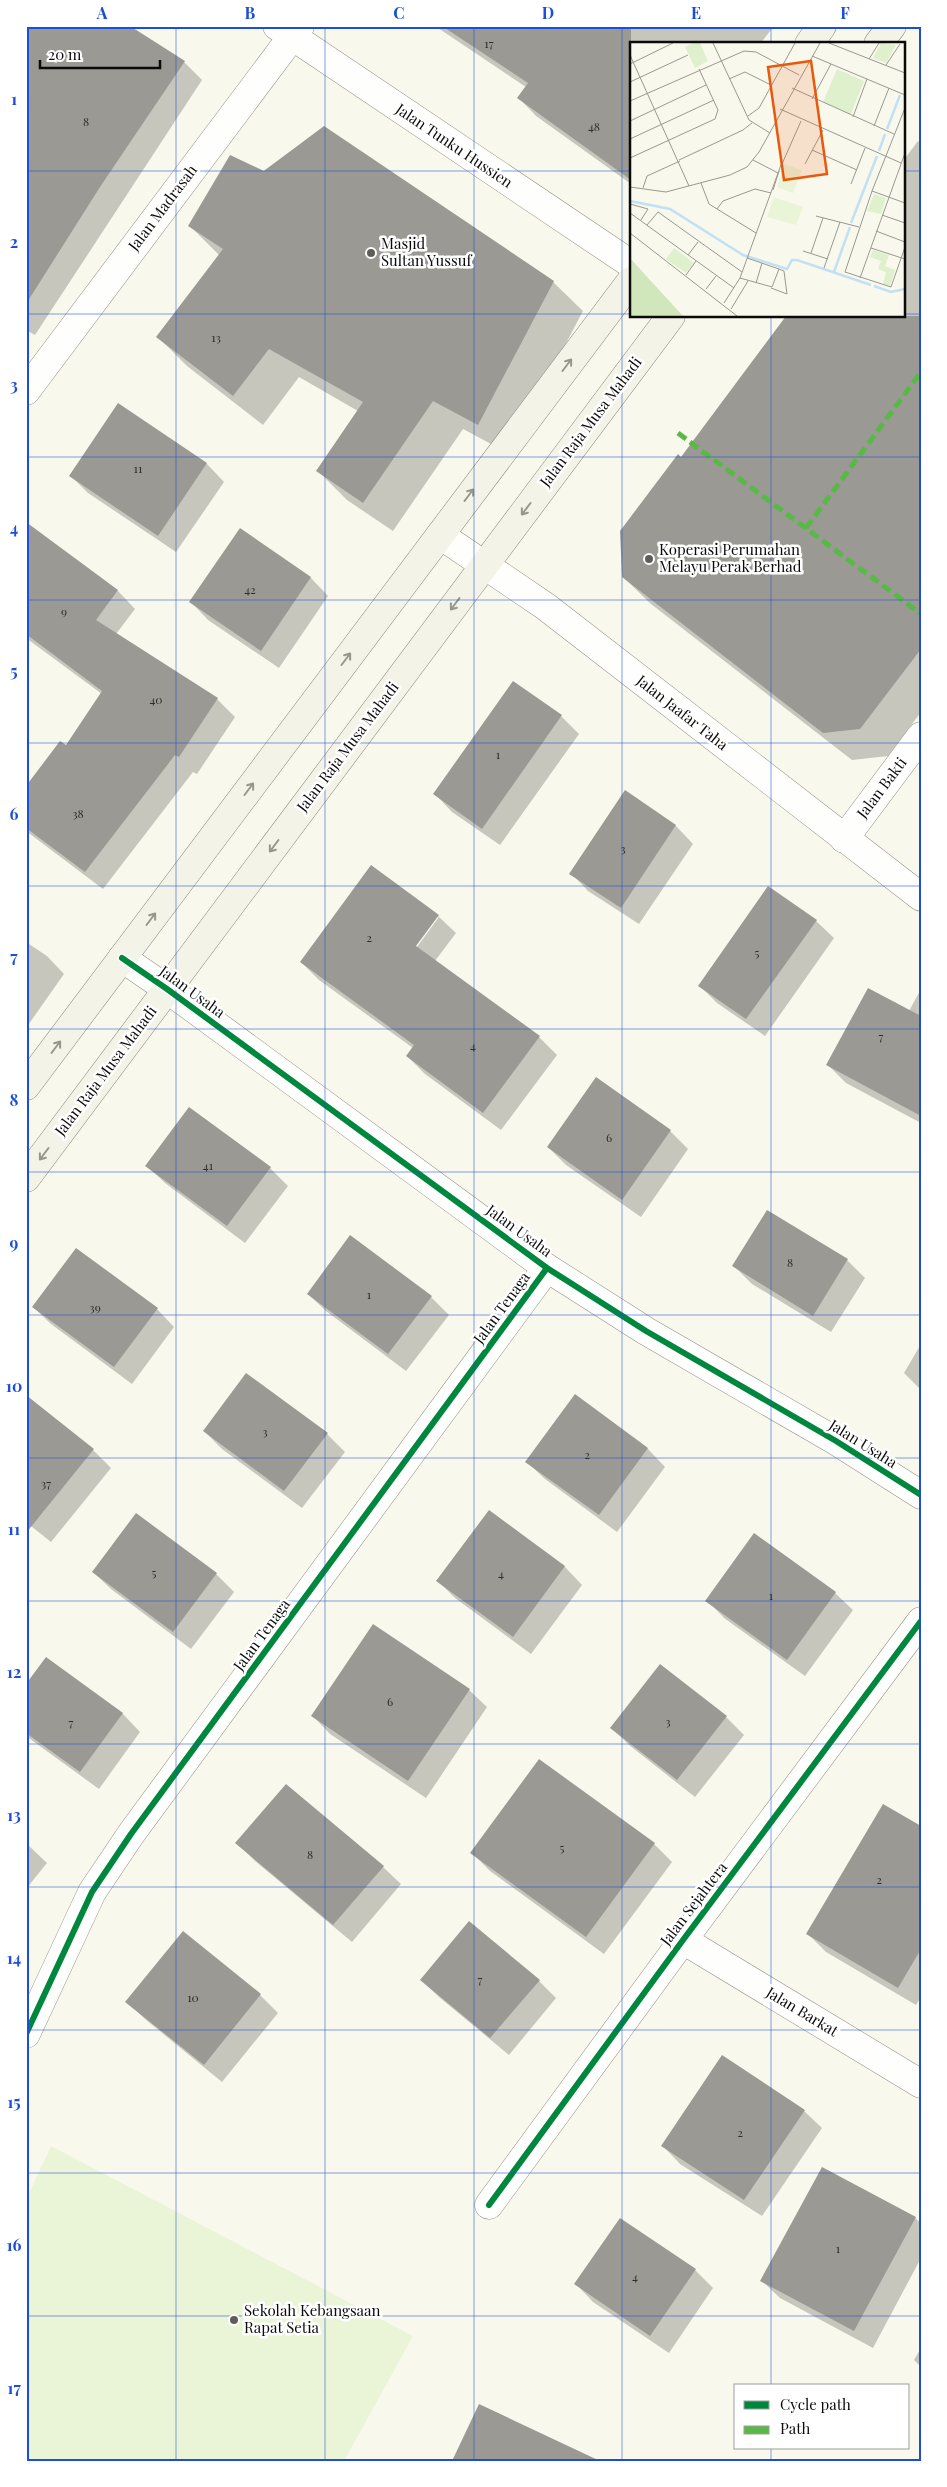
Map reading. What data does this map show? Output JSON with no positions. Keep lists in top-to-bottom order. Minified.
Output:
{"streets":{"main road":["Jalan Raja Musa Mahadi"],"street":["Jalan Tunku Hussien","Jalan Madrasah","Jalan Jaafar Taha","Jalan Bakti","Jalan Usaha","Jalan Tenaga","Jalan Sejahtera","Jalan Barkat"]},"crossings":[["Jalan Tunku Hussien","Jalan Madrasah"],["Jalan Raja Musa Mahadi","Jalan Jaafar Taha"],["Jalan Raja Musa Mahadi","Jalan Usaha"],["Jalan Jaafar Taha","Jalan Bakti"],["Jalan Usaha","Jalan Tenaga"],["Jalan Sejahtera","Jalan Barkat"]],"places":["Masjid Sultan Yussuf","Koperasi Perumahan Melayu Perak Berhad","Sekolah Kebangsaan Rapat Setia"],"house_numbers":["17","8","48","13","11","42","9","40","1","38","3","2","5","7","4","6","41","8","1","39","3","2","37","5","4","1","6","3","7","5","8","2","7","10","2","1","4"],"legend":["Cycle path","Path"],"scale_bar":"20 m","grid":{"columns":["A","B","C","D","E","F"],"rows":["1","2","3","4","5","6","7","8","9","10","11","12","13","14","15","16","17"]}}
